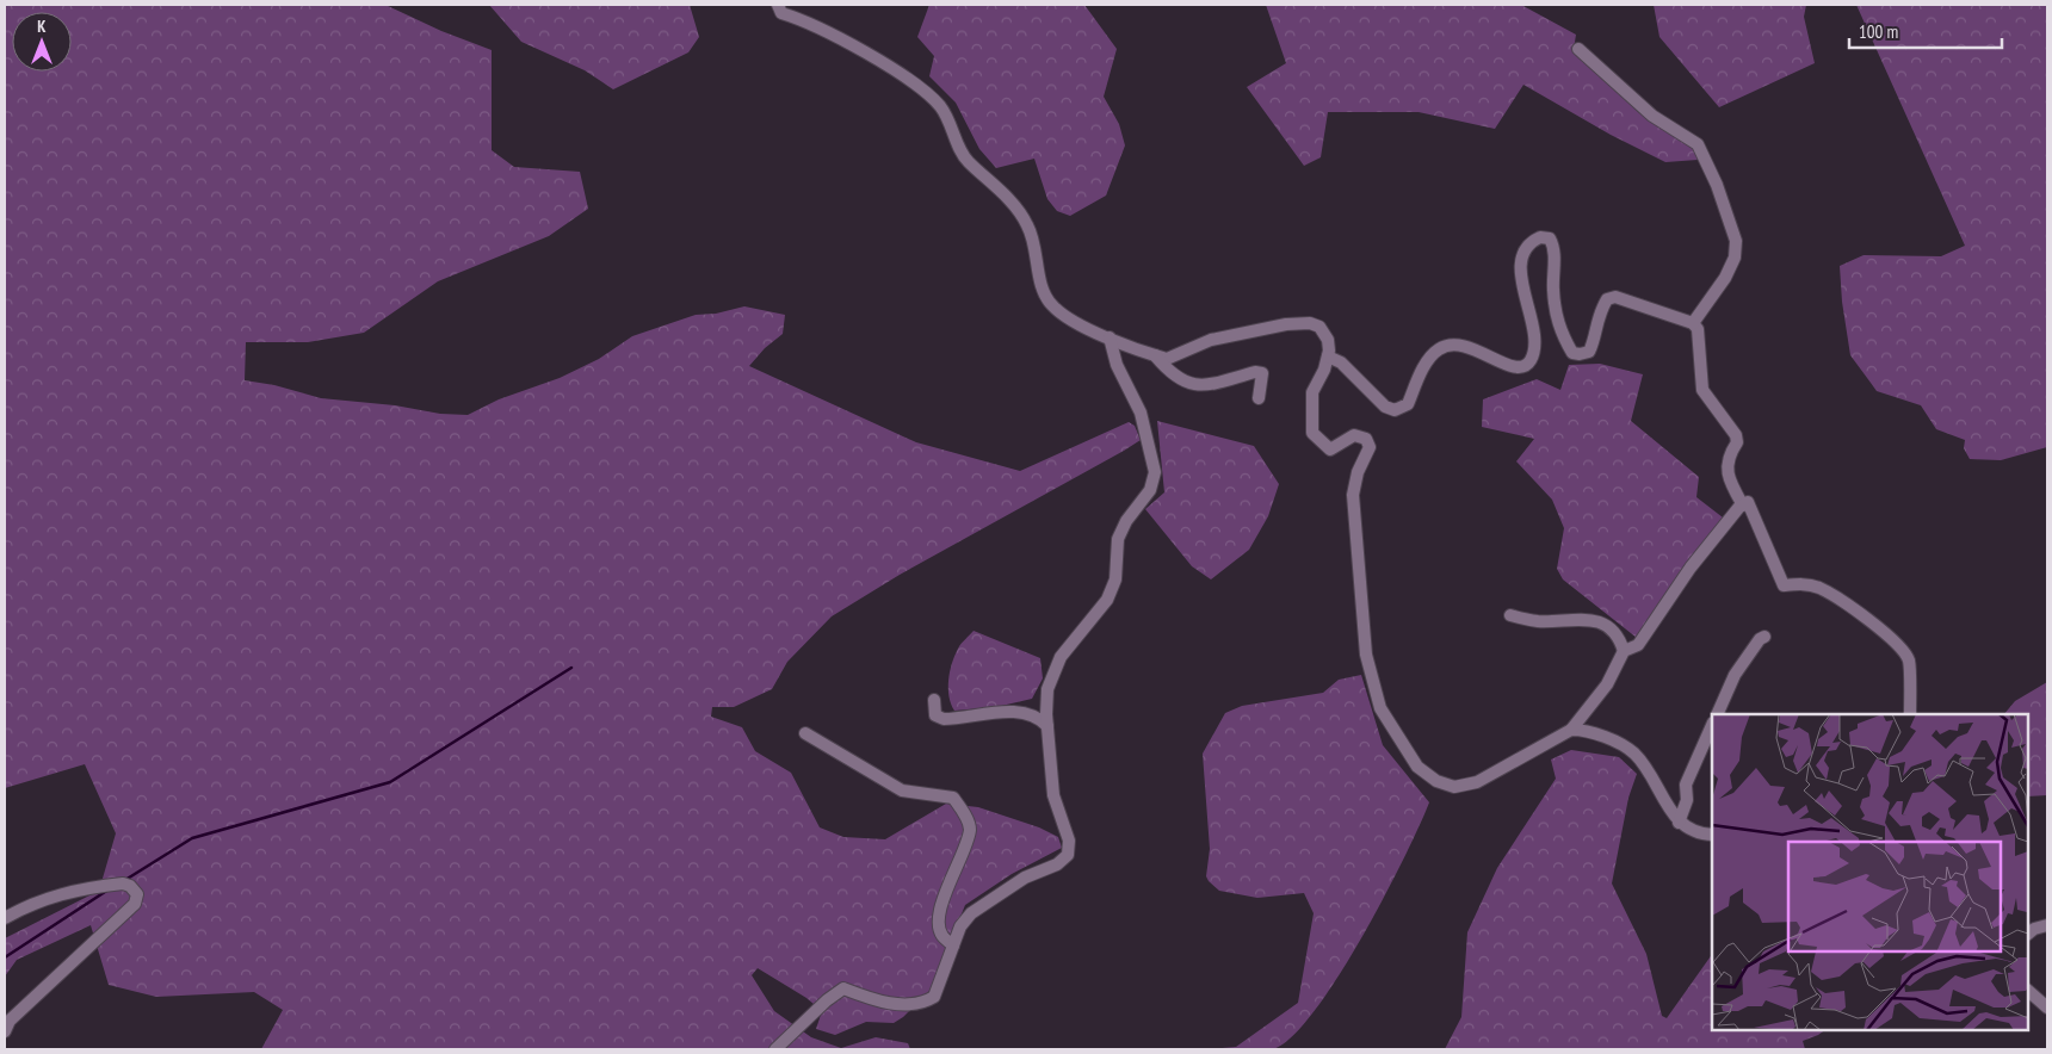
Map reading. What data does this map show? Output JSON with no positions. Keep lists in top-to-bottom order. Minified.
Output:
{"scale_bar":"100 m","north":"top"}
